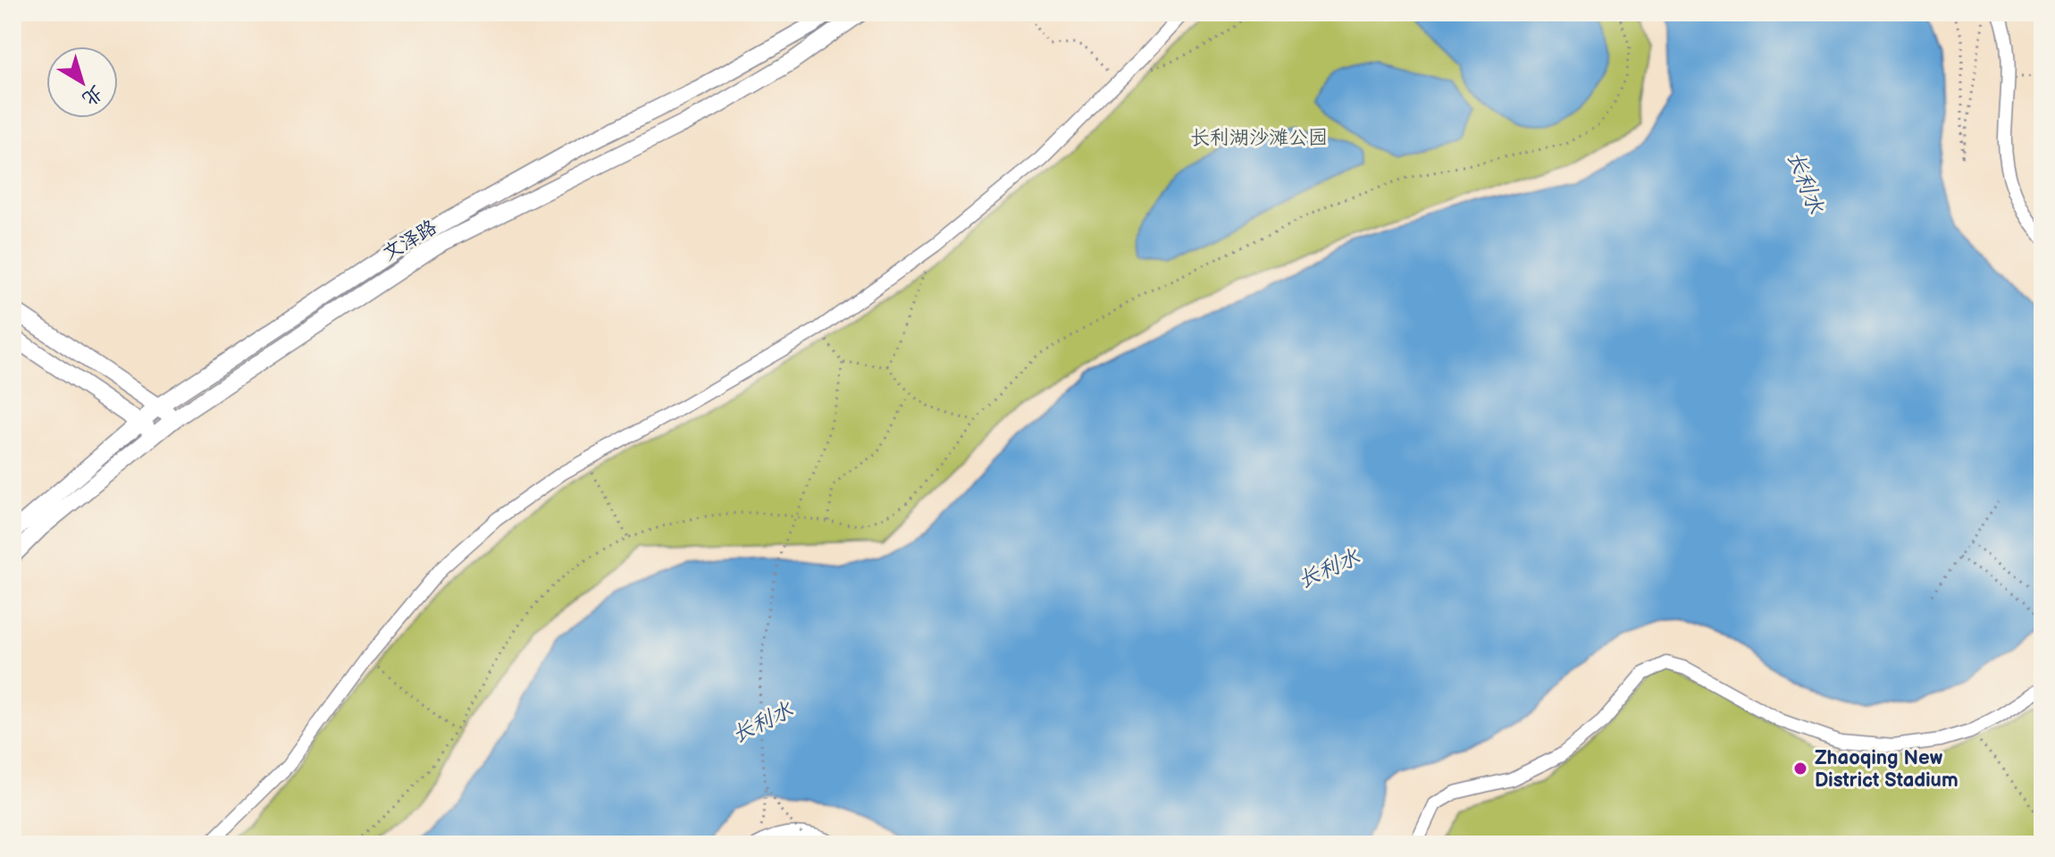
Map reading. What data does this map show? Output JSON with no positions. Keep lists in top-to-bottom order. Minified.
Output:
{"streets":{"street":["文泽路"]},"water":["长利水"],"parks":["长利湖沙滩公园"],"places":["Zhaoqing New District Stadium"],"north":"bottom right"}
